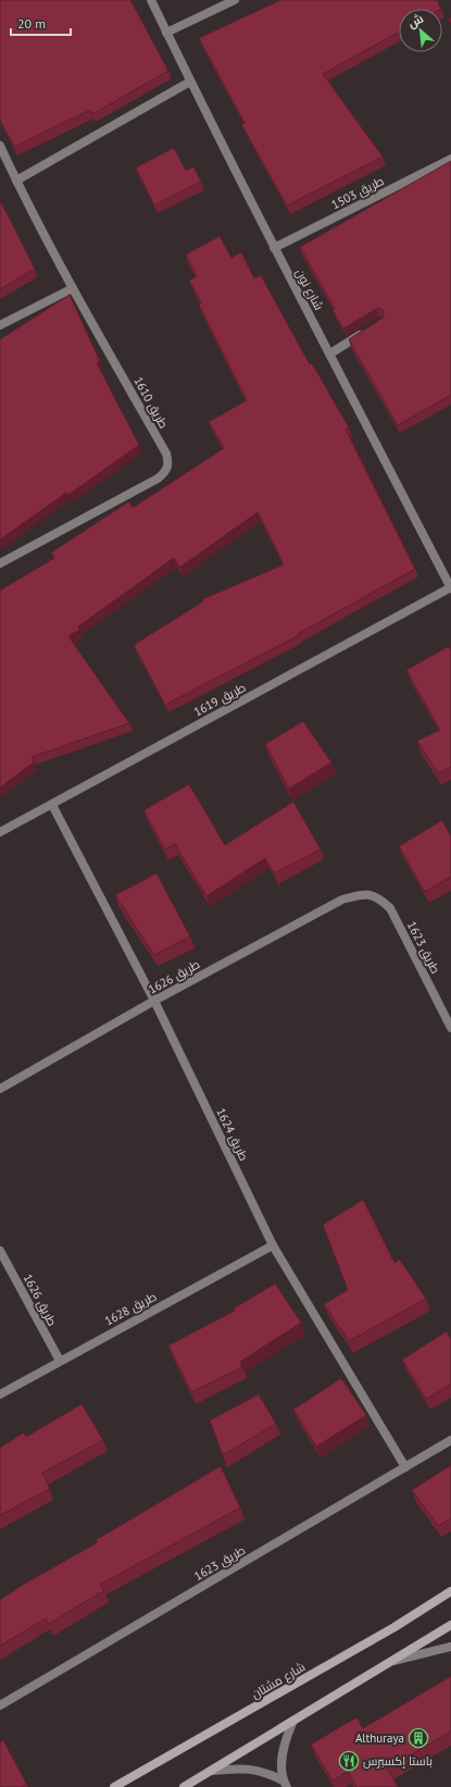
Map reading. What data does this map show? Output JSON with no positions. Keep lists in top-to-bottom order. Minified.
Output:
{"streets":{"street":["طريق 1503","شارع نون","طريق 1610","طريق 1619","طريق 1623","طريق 1626","طريق 1624","طريق 1628","شارع مشتان"]},"crossings":[["طريق 1503","شارع نون"],["شارع نون","طريق 1619"],["طريق 1619","طريق 1624"],["طريق 1623","طريق 1626"],["طريق 1623","طريق 1624"],["طريق 1626","طريق 1624"],["طريق 1626","طريق 1628"],["طريق 1624","طريق 1628"]],"places":{"building":["Althuraya"],"restaurant":["باستا إكسبرس"]},"scale_bar":"20 m","north":"top left"}
